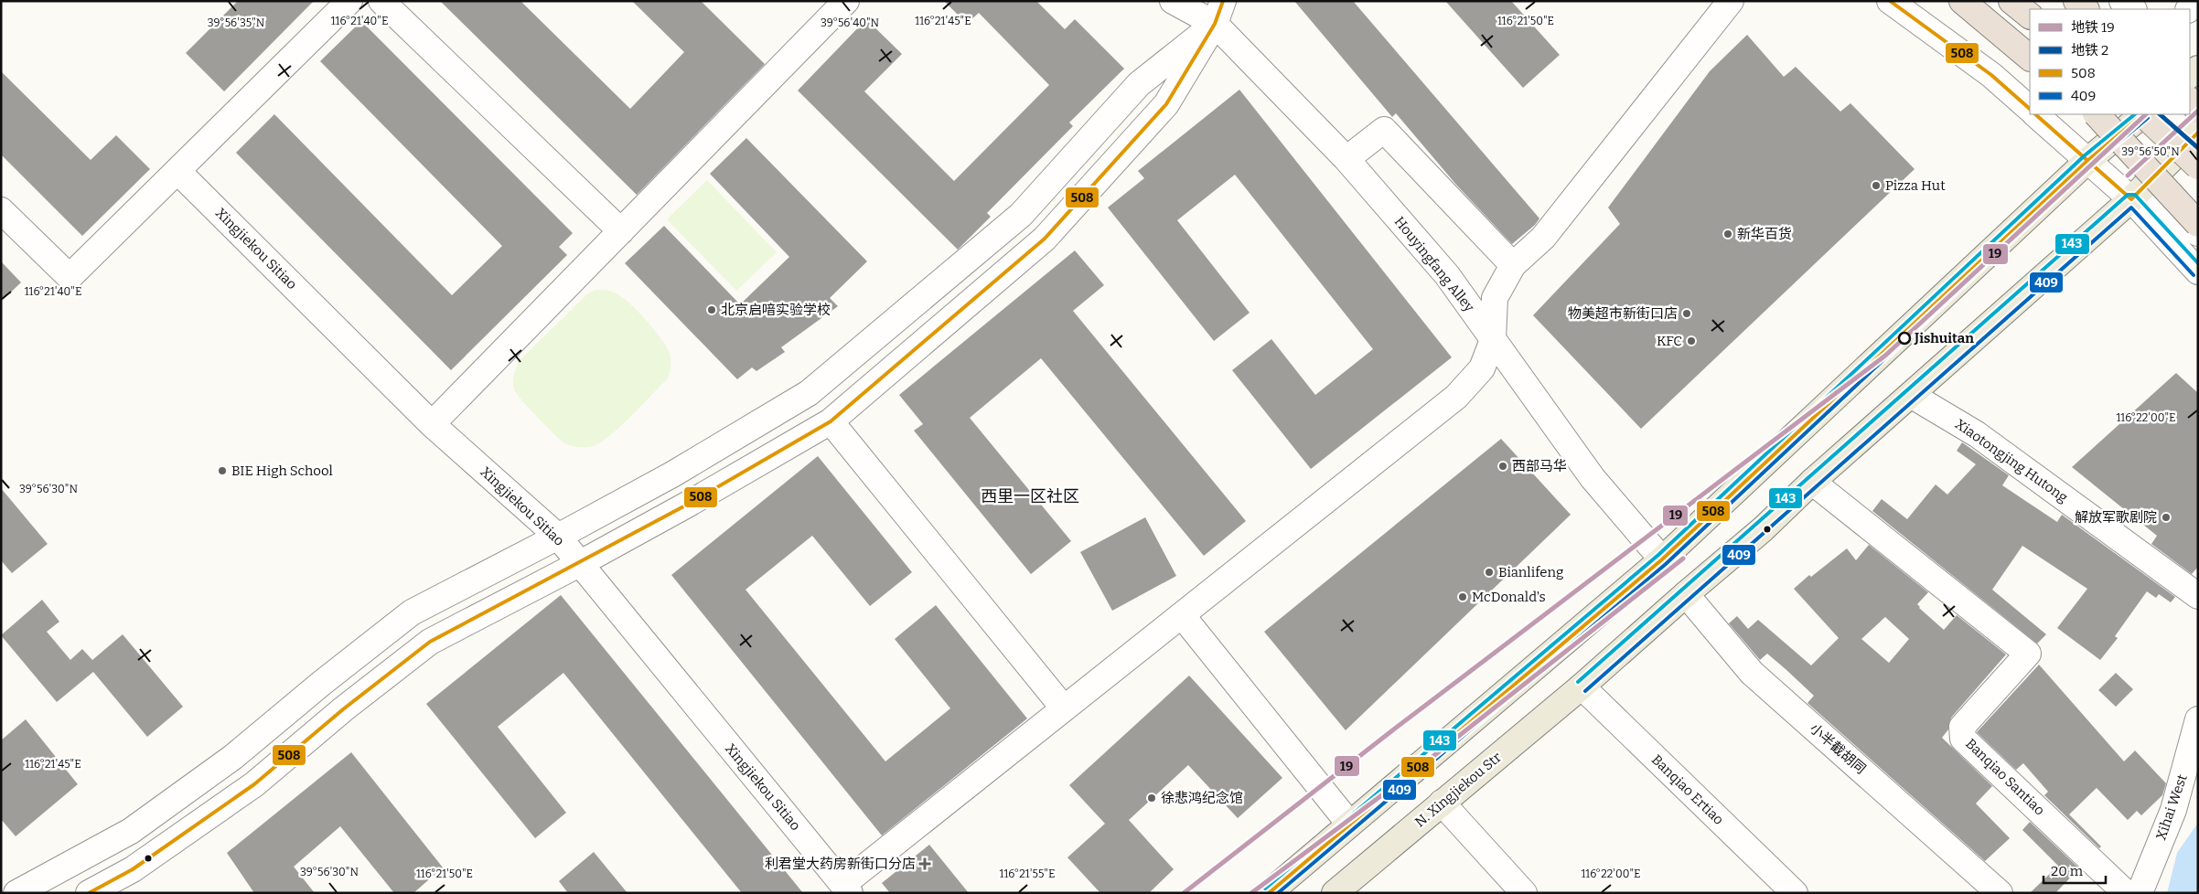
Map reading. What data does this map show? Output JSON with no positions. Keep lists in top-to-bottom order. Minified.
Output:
{"streets":{"main road":["N. Xingjiekou Str"],"street":["Xingjiekou Sitiao","Houyingfang Alley","Xiaotongjing Hutong","小半截胡同","Banqiao Santiao","Banqiao Ertiao","Xihai West"]},"crossings":[["Xiaotongjing Hutong","N. Xingjiekou Str"],["小半截胡同","N. Xingjiekou Str"],["Banqiao Santiao","N. Xingjiekou Str"],["N. Xingjiekou Str","Banqiao Ertiao"]],"districts":["西里一区社区"],"places":{"other":["Pizza Hut","新华百货","北京启喑实验学校","物美超市新街口店","Jishuitan","KFC","西部马华","BIE High School","解放军歌剧院","Bianlifeng","McDonald's","徐悲鸿纪念馆"],"health":["利君堂大药房新街口分店"]},"lines":["transit line 508","metro line 19","metro line 2","transit line 143","transit line 409"],"legend":["地铁 19","地铁 2","508","409"],"scale_bar":"20 m","coordinates":["116°21'40\"E","116°21'45\"E","116°21'50\"E","39°56'35\"N","39°56'40\"N","39°56'50\"N","116°22'00\"E","39°56'30\"N","116°21'55\"E"]}
